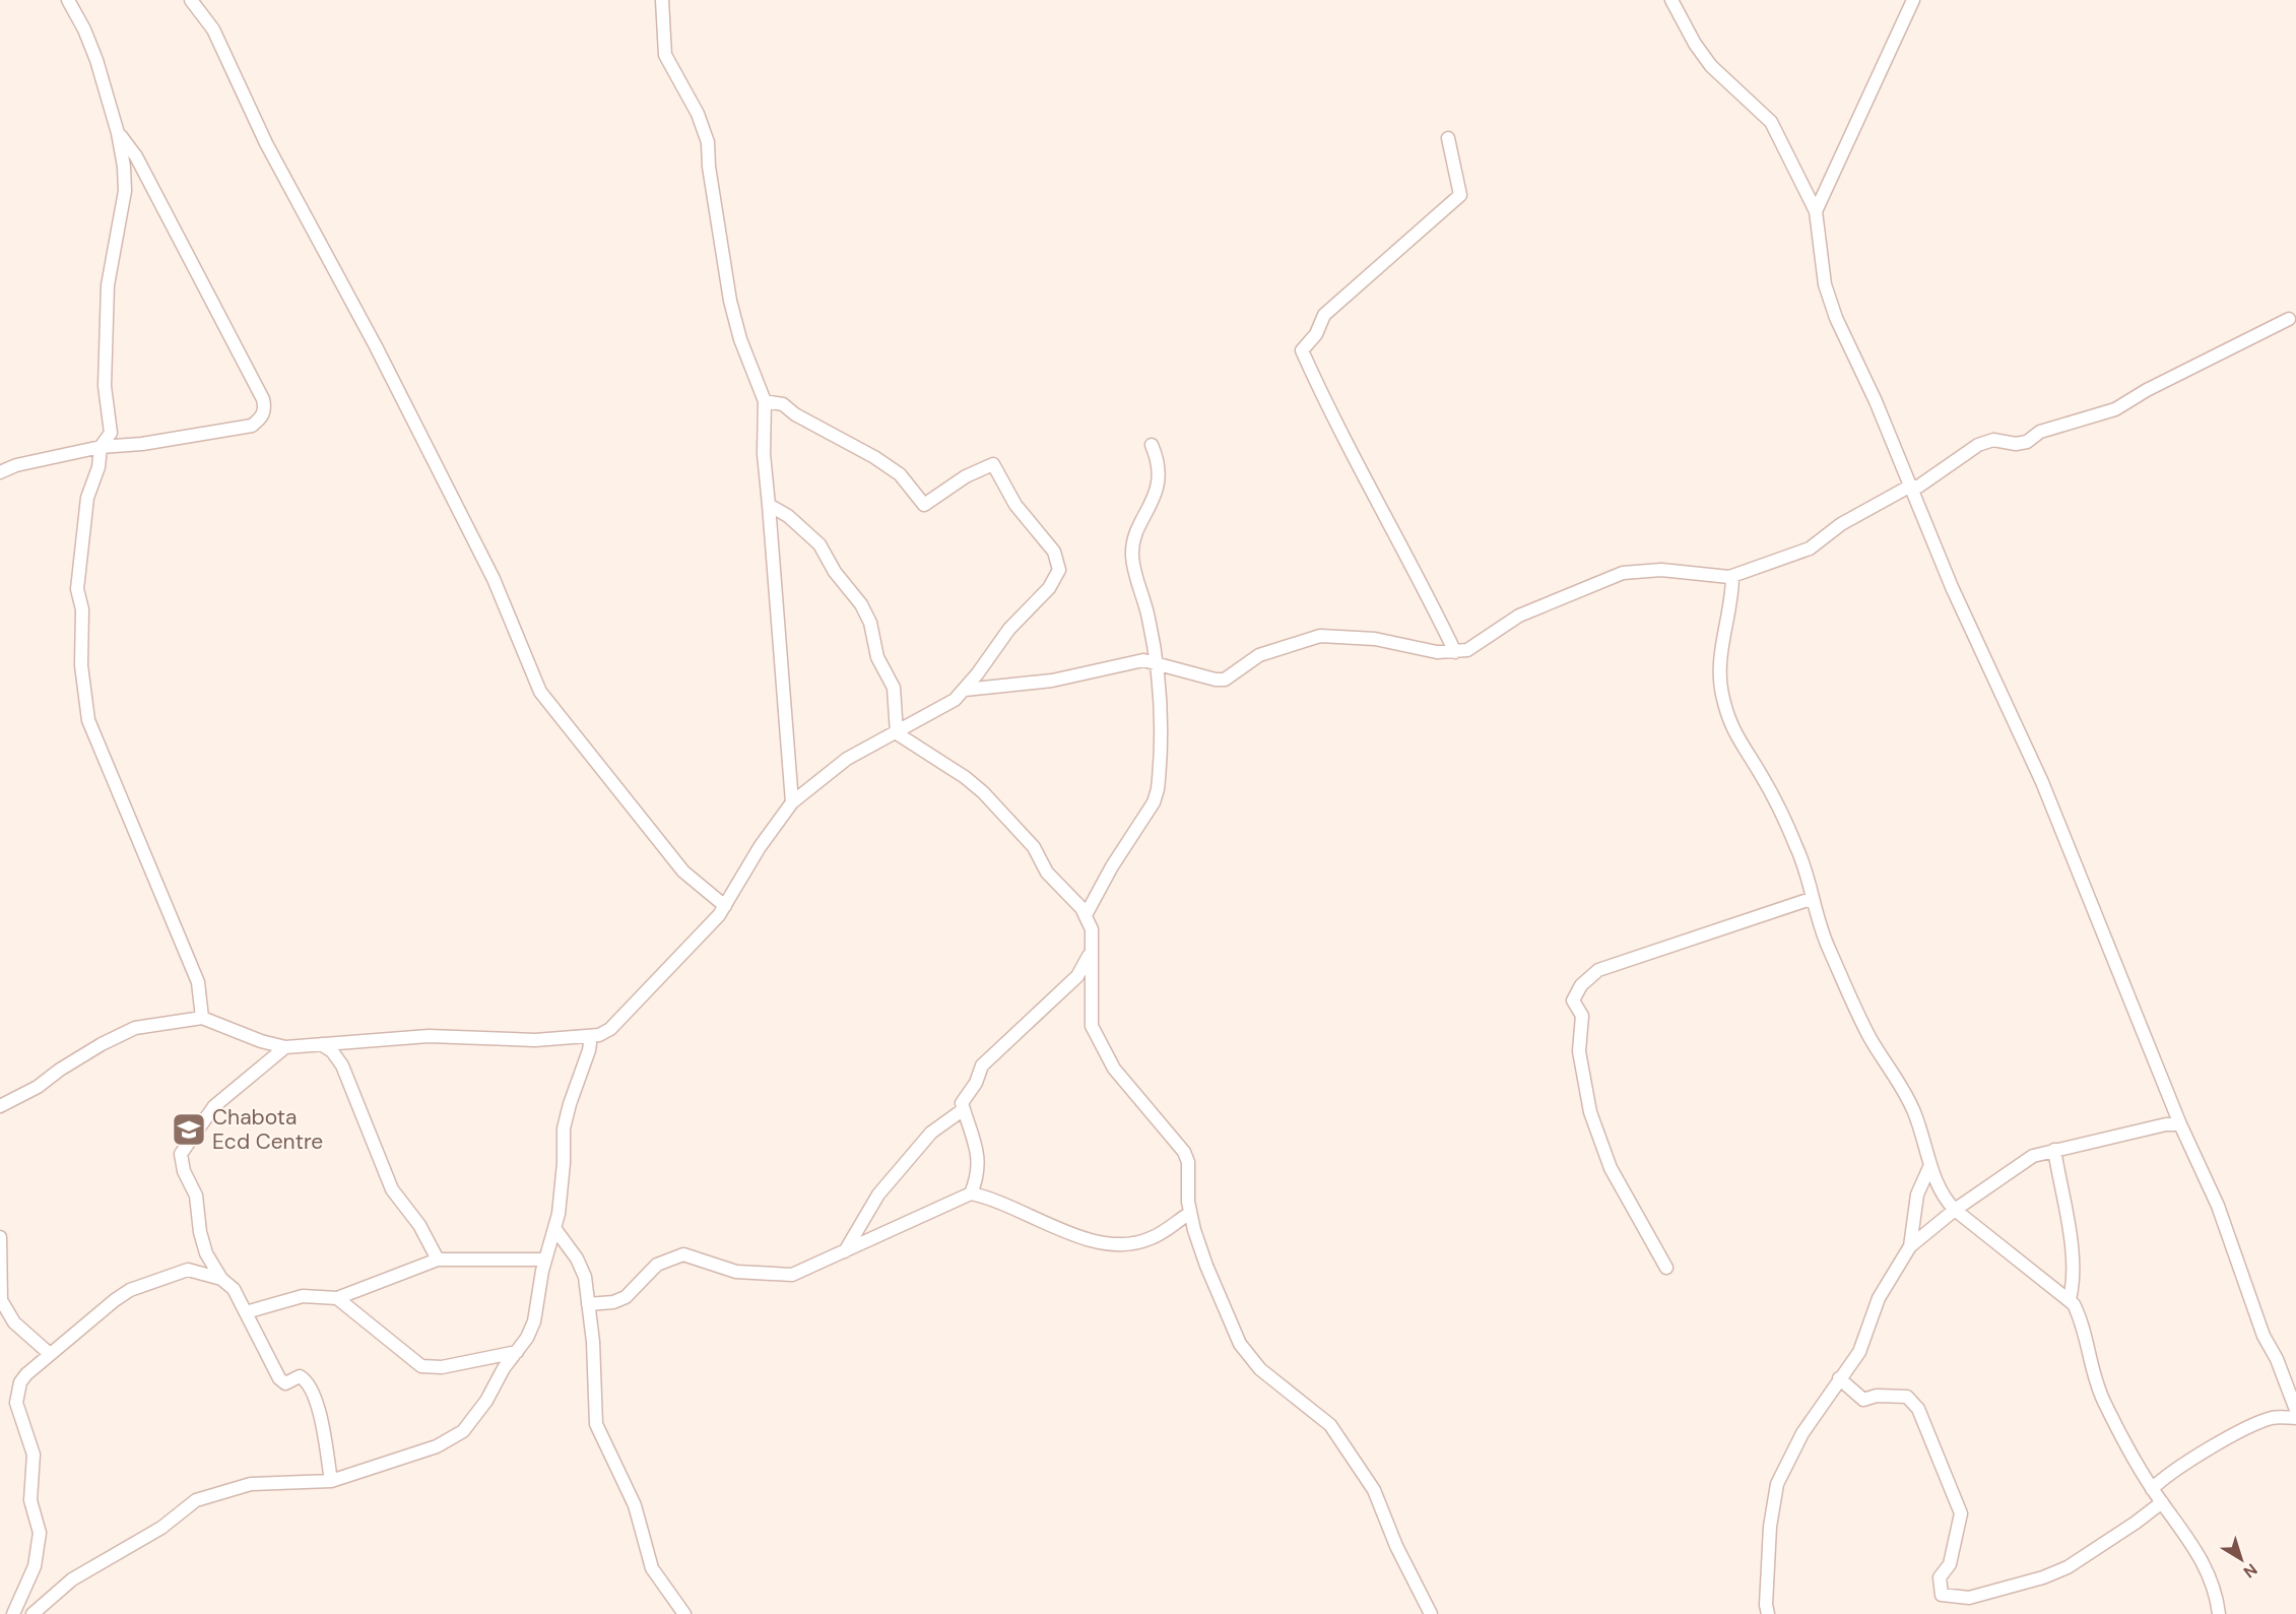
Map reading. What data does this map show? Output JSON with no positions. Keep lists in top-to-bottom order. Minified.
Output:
{"places":{"school or university":["Chabota Ecd Centre"]},"north":"bottom right"}
